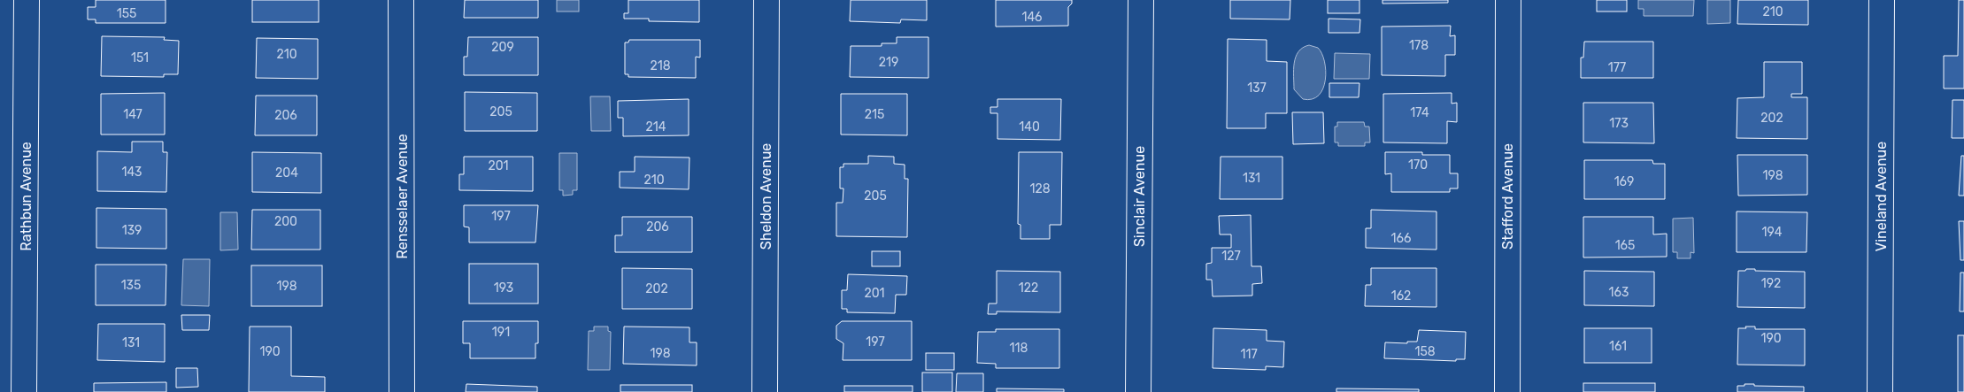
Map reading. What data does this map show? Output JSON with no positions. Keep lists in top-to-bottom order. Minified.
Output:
{"streets":{"street":["Rathbun Avenue","Rensselaer Avenue","Sheldon Avenue","Sinclair Avenue","Stafford Avenue","Vineland Avenue"]},"house_numbers":["210","155","146","178","209","210","151","219","218","177","137","205","174","147","215","206","202","173","214","140","170","201","143","204","198","131","210","169","128","205","197","200","206","139","194","166","165","127","192","135","198","193","122","202","163","201","162","191","190","197","131","161","118","190","158","198","117"]}
